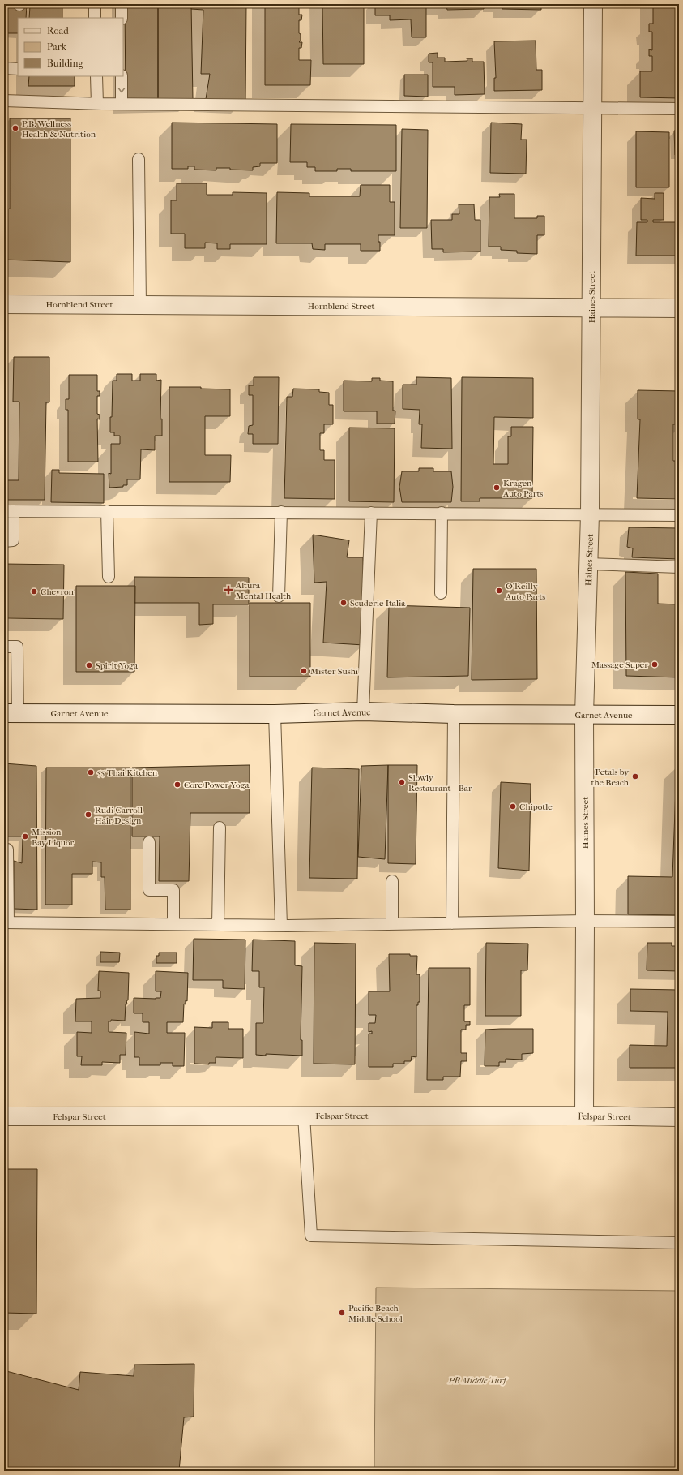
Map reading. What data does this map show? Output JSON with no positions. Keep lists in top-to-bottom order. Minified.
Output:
{"streets":{"street":["Haines Street","Hornblend Street","Garnet Avenue","Felspar Street"]},"crossings":[["Haines Street","Hornblend Street"],["Haines Street","Garnet Avenue"],["Haines Street","Felspar Street"]],"parks":["PB Middle Turf"],"places":{"other":["P.B. Wellness Health & Nutrition","Kragen Auto Parts","O'Reilly Auto Parts","Chevron","Scuderie Italia","Massage Super","Spirit Yoga","Mister Sushi","55 Thai Kitchen","Petals by the Beach","Slowly Restaurant + Bar","Core Power Yoga","Chipotle","Rudi Carroll Hair Design","Mission Bay Liquor","Pacific Beach Middle School"],"health":["Altura Mental Health"]},"legend":["Road","Park","Building"]}
